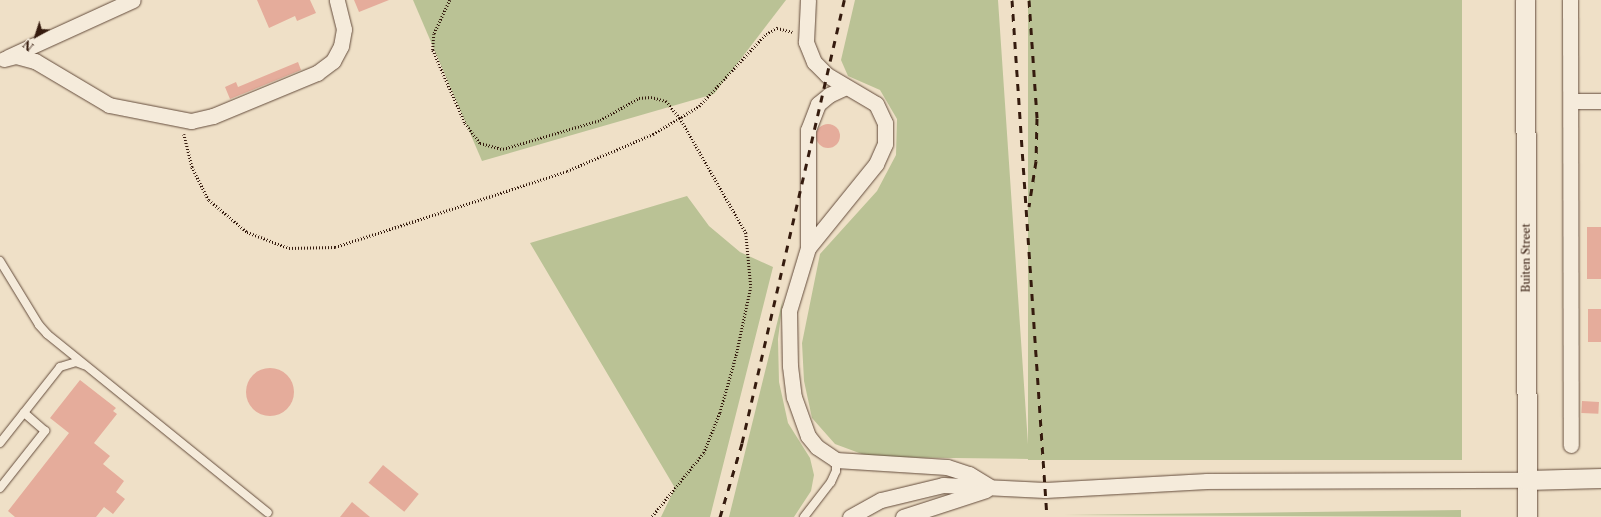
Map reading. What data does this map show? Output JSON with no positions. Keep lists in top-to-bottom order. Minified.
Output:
{"streets":{"street":["Buiten Street"]},"north":"bottom left"}
